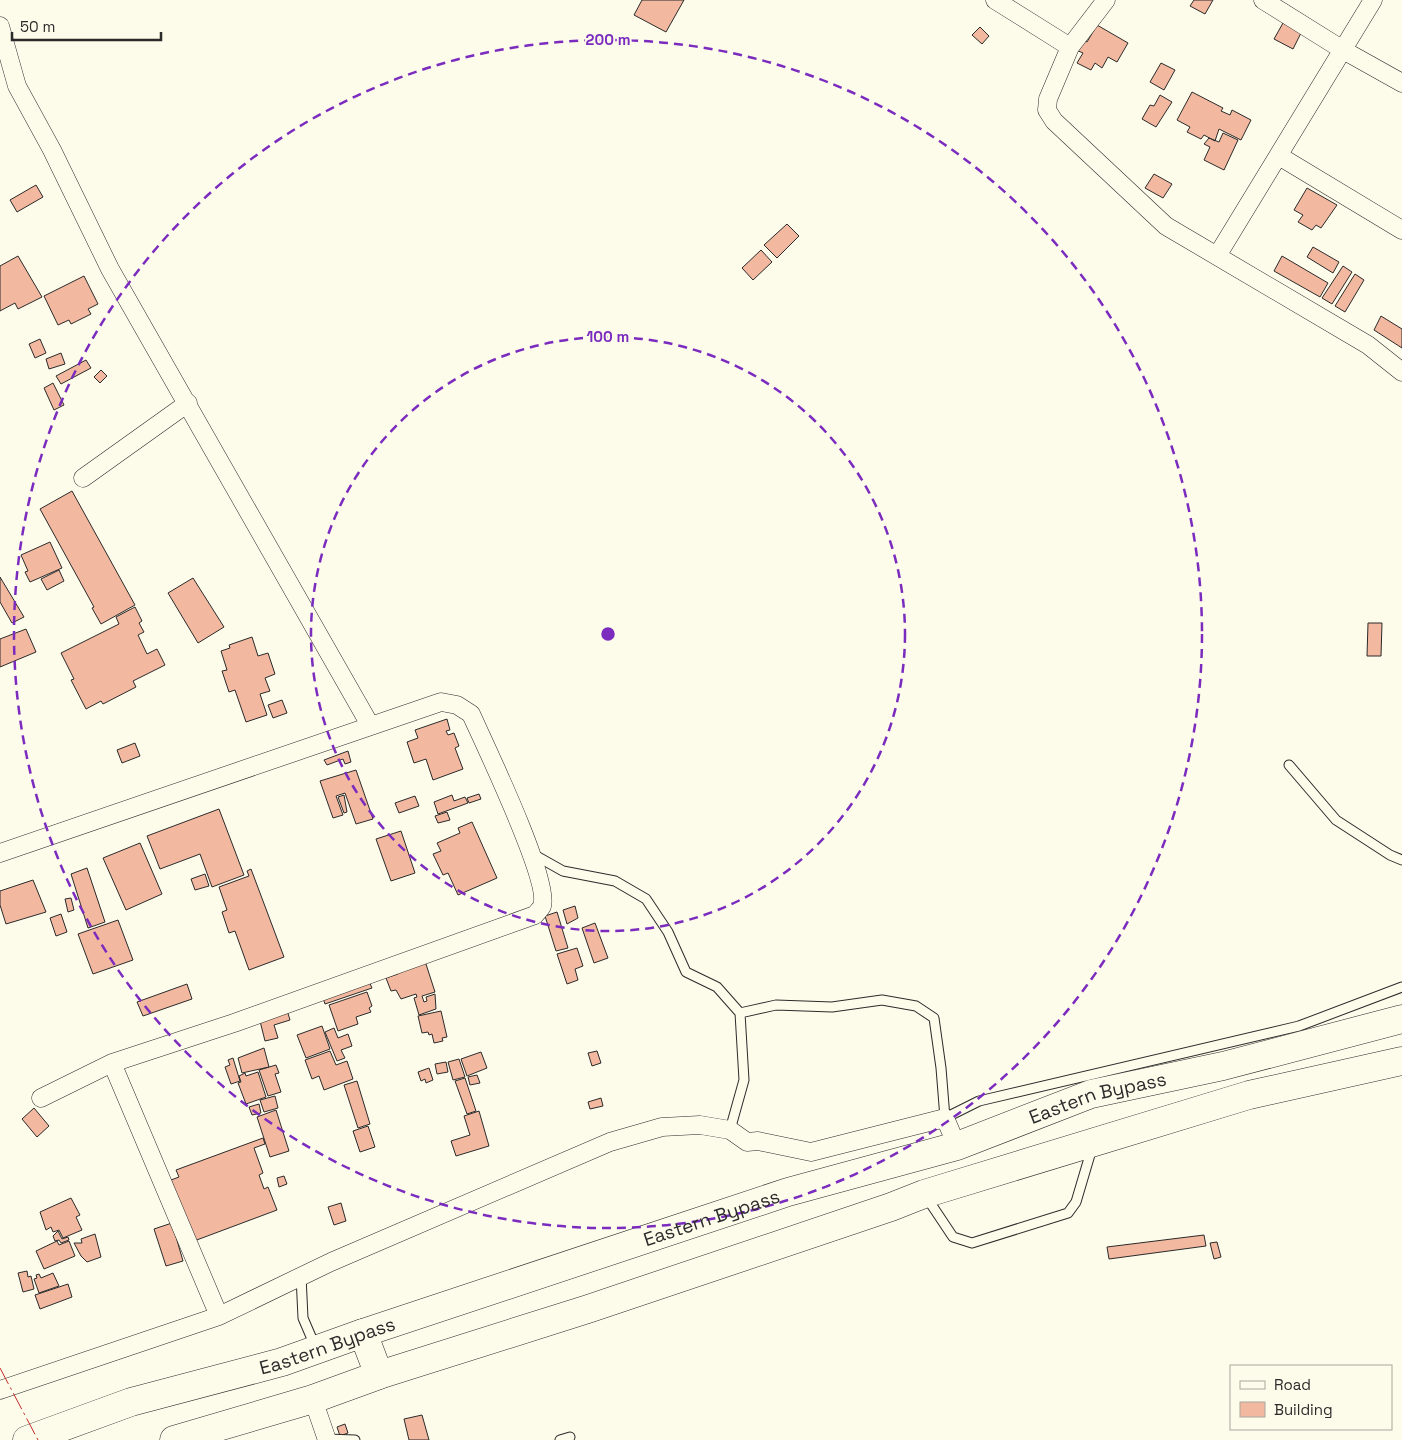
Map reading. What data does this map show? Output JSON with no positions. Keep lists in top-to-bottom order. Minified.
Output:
{"streets":{"main road":["Eastern Bypass"]},"legend":["Road","Building"],"scale_bar":"50 m","rings":["200 m","100 m"]}
